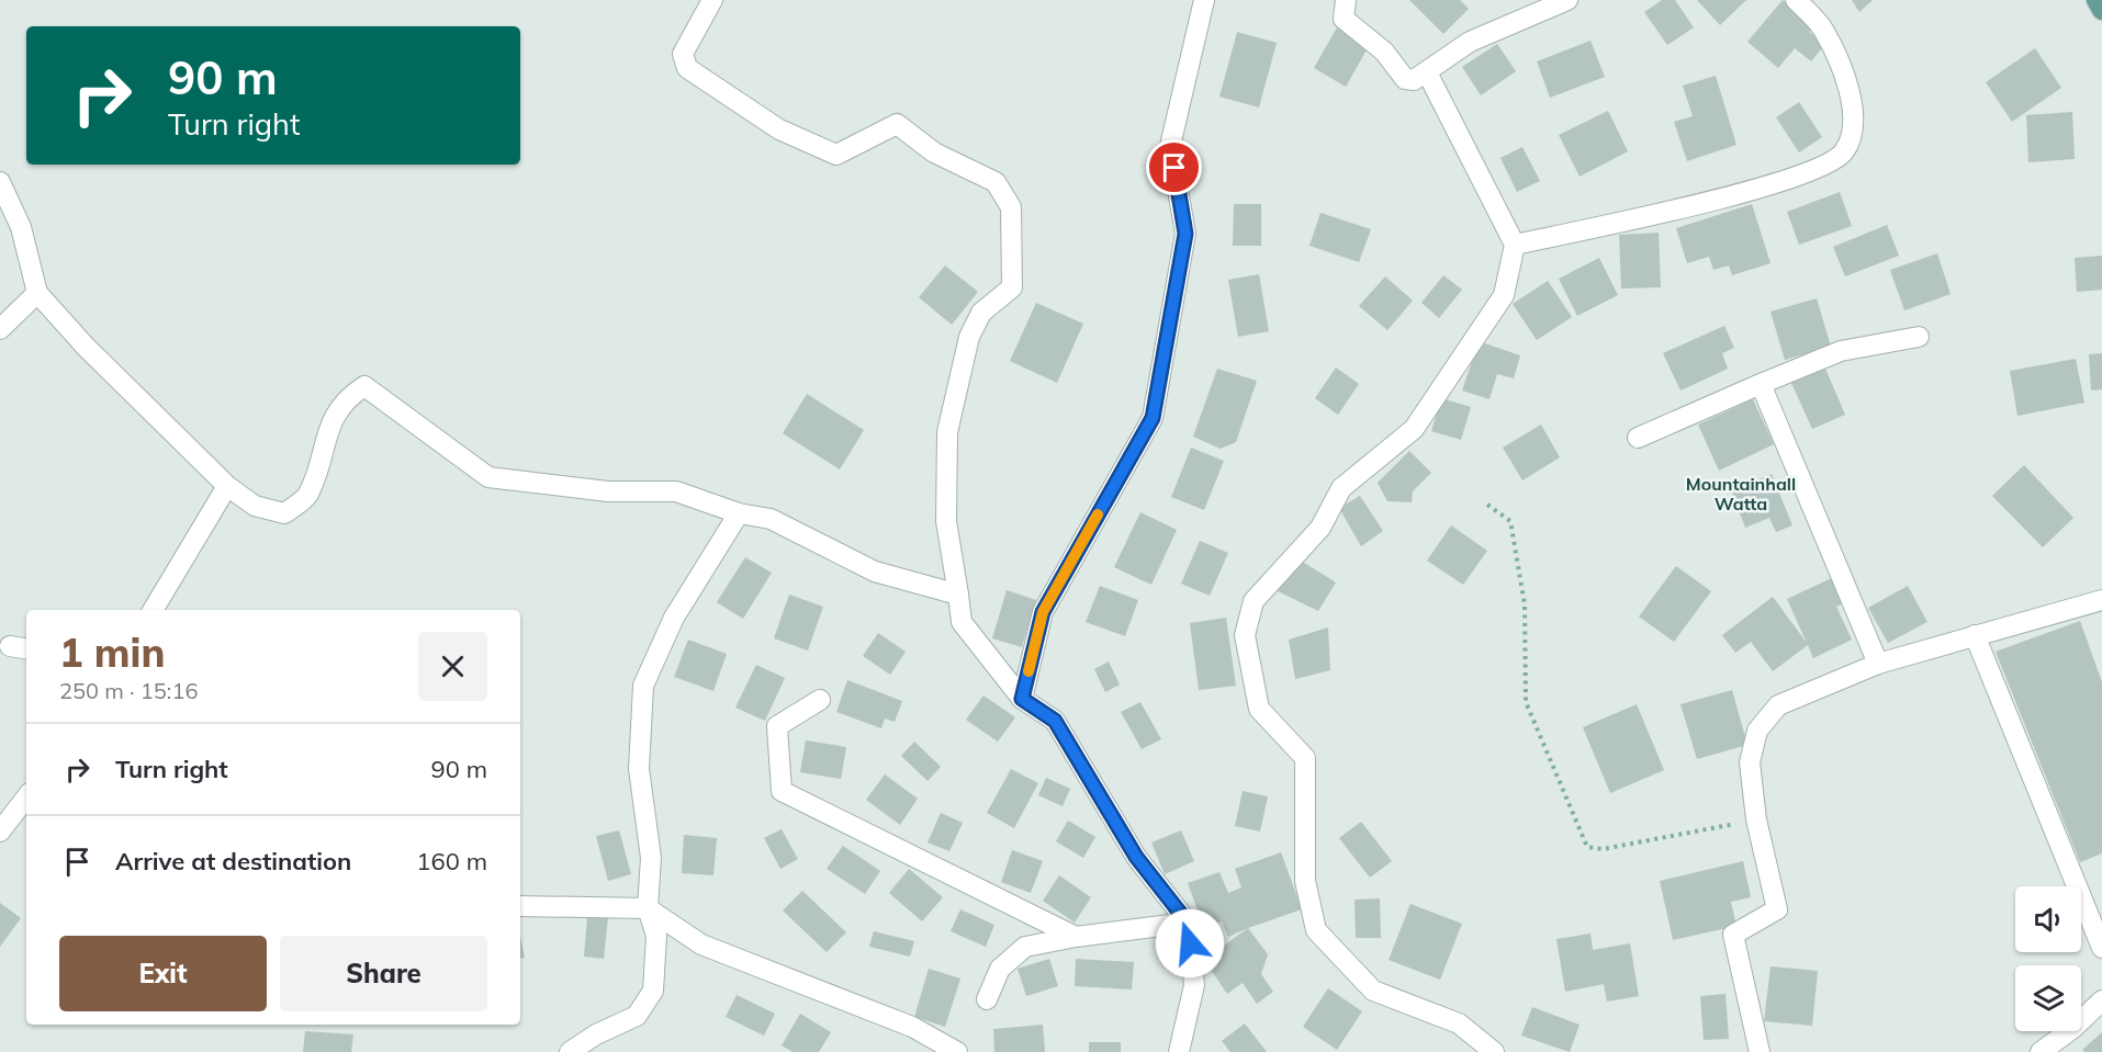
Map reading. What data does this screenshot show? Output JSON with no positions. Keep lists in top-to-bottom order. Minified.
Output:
{"districts":["Mountainhall Watta"],"page":{"turn":["90 m","Turn right"],"heading":["1 min","250 m · 15:16"],"list":[{"name":"Turn right","value":"90 m"},{"name":"Arrive at destination","value":"160 m"}],"buttons":["Exit","Share"]}}
